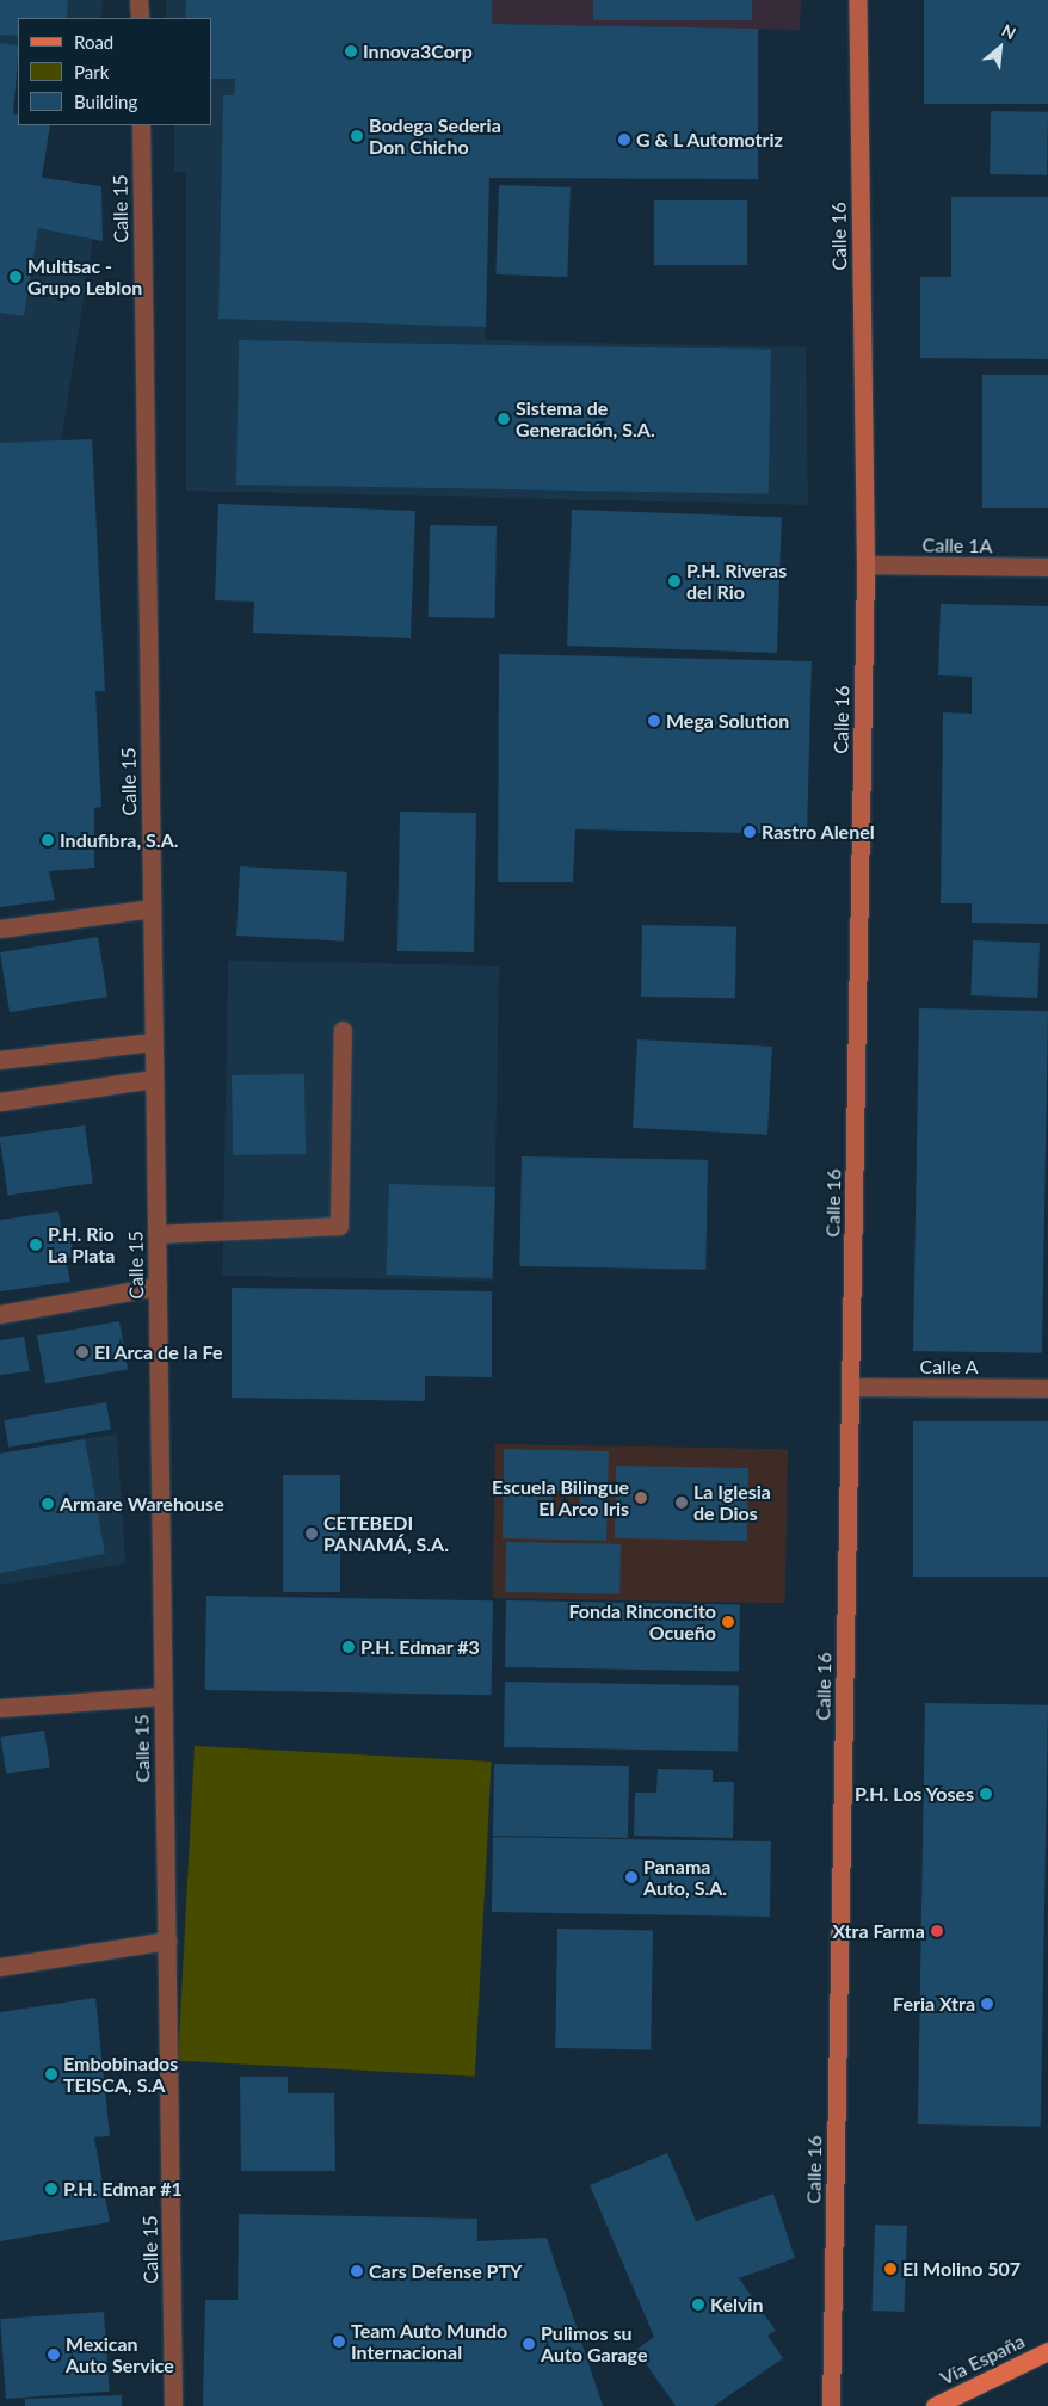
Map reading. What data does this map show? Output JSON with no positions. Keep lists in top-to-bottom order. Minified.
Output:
{"streets":{"main road":["Calle 16","Vía España"],"street":["Calle 15","Calle 1A","Calle A"]},"crossings":[["Calle 16","Calle 1A"],["Calle 16","Calle A"]],"places":["Innova3Corp","Bodega Sederia Don Chicho","G & L Automotriz","Multisac - Grupo Leblon","Sistema de Generación, S.A.","P.H. Riveras del Rio","Mega Solution","Rastro Alenel","Indufibra, S.A.","P.H. Rio La Plata","El Arca de la Fe","Escuela Bilingue El Arco Iris","La Iglesia de Dios","Armare Warehouse","CETEBEDI PANAMÁ, S.A.","Fonda Rinconcito Ocueño","P.H. Edmar #3","P.H. Los Yoses","Panama Auto, S.A.","Xtra Farma","Feria Xtra","Embobinados TEISCA, S.A","P.H. Edmar #1","El Molino 507","Cars Defense PTY","Kelvin","Team Auto Mundo Internacional","Pulimos su Auto Garage","Mexican Auto Service"],"legend":["Road","Park","Building"],"north":"top right"}
